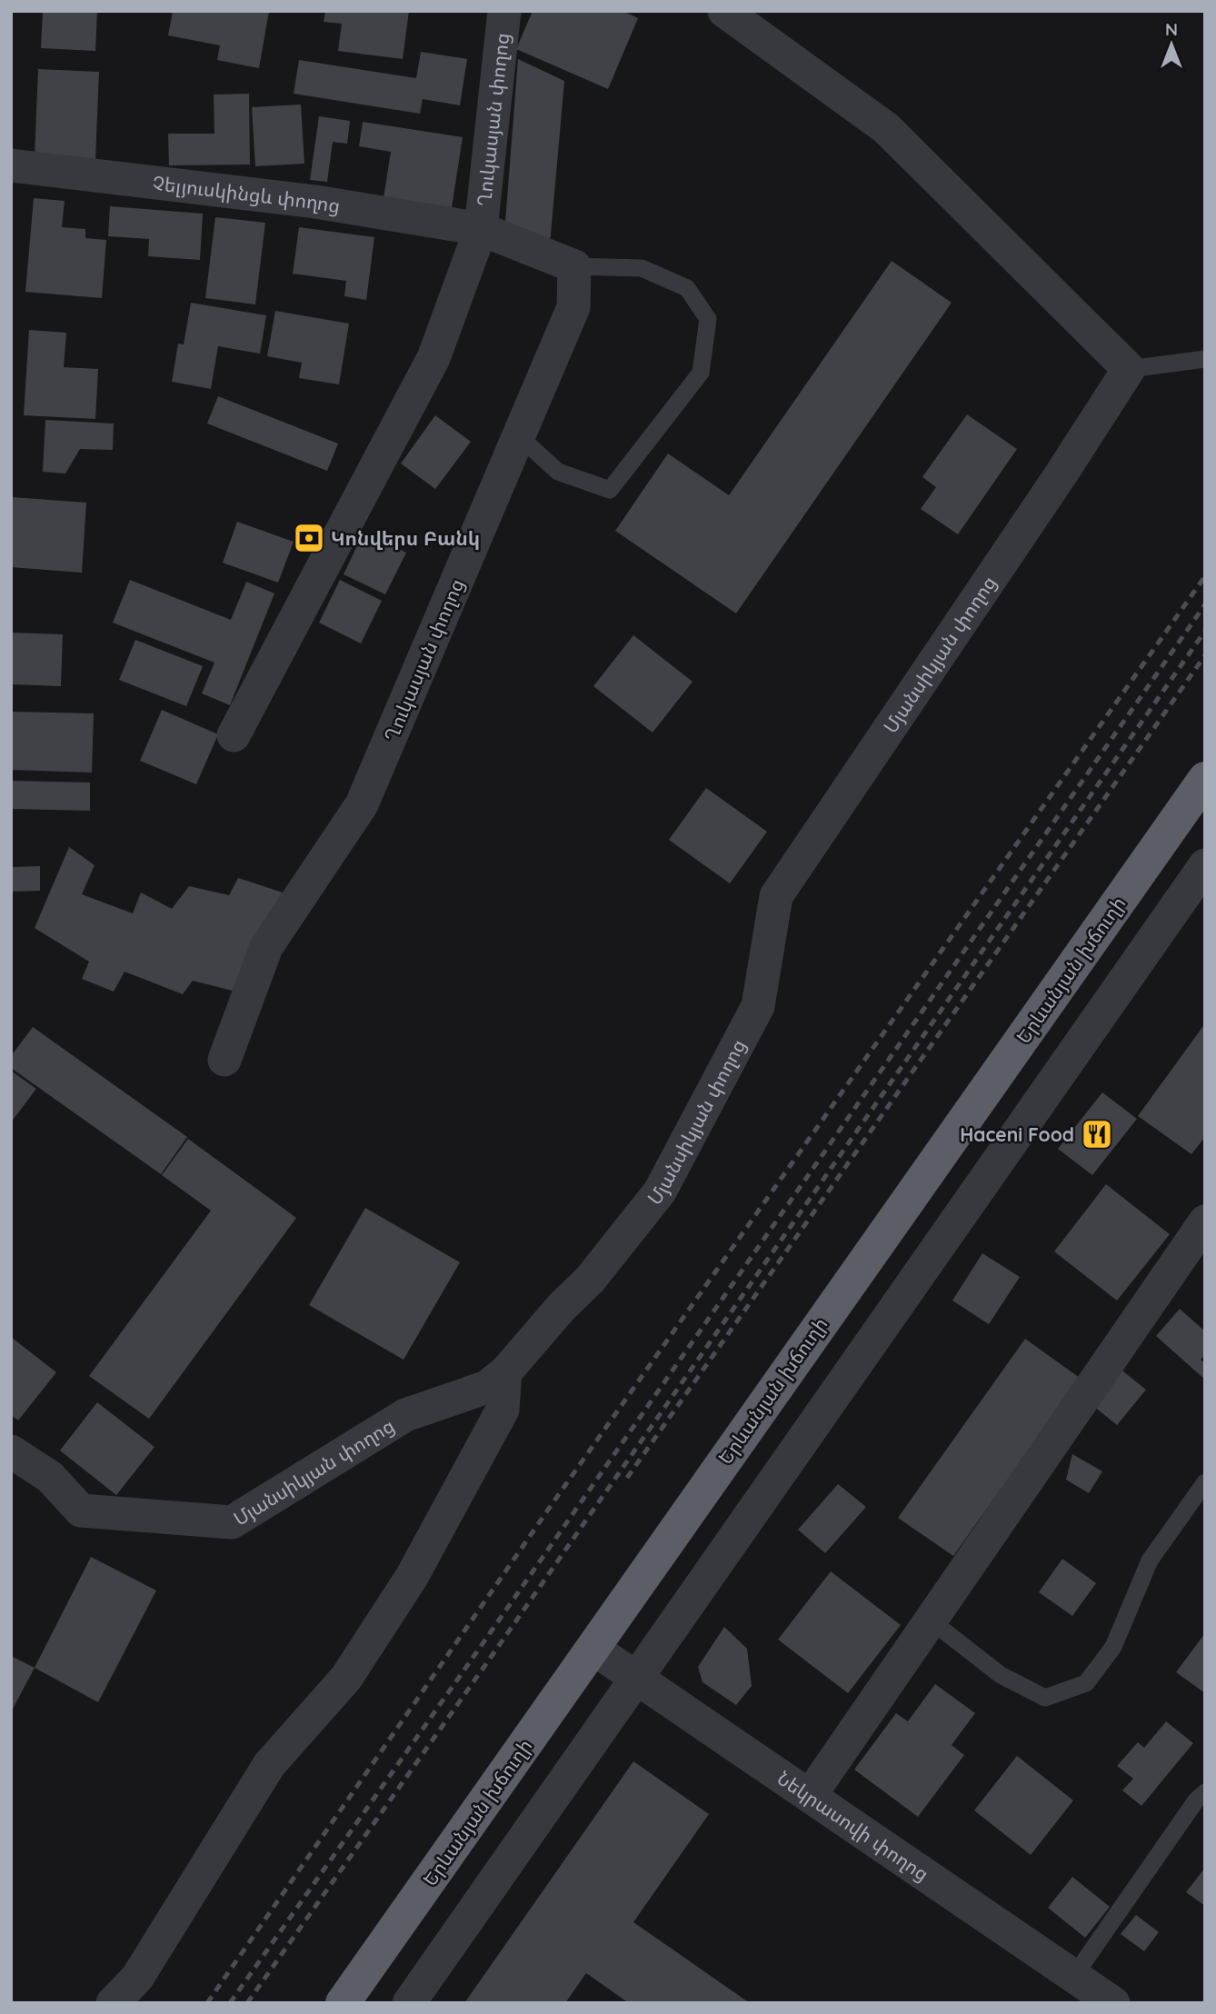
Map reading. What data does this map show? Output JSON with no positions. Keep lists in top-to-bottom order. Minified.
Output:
{"streets":{"highway":["Երևանյան խճուղի"],"street":["Ղուկասյան փողոց","Չելյուսկինցև փողոց","Մյանսիկյան փողոց","Նեկրասովի փողոց"]},"crossings":[["Ղուկասյան փողոց","Չելյուսկինցև փողոց"],["Երևանյան խճուղի","Նեկրասովի փողոց"]],"places":{"bank":["Կոնվերս Բանկ"],"restaurant":["Haceni Food"]},"north":"top"}
